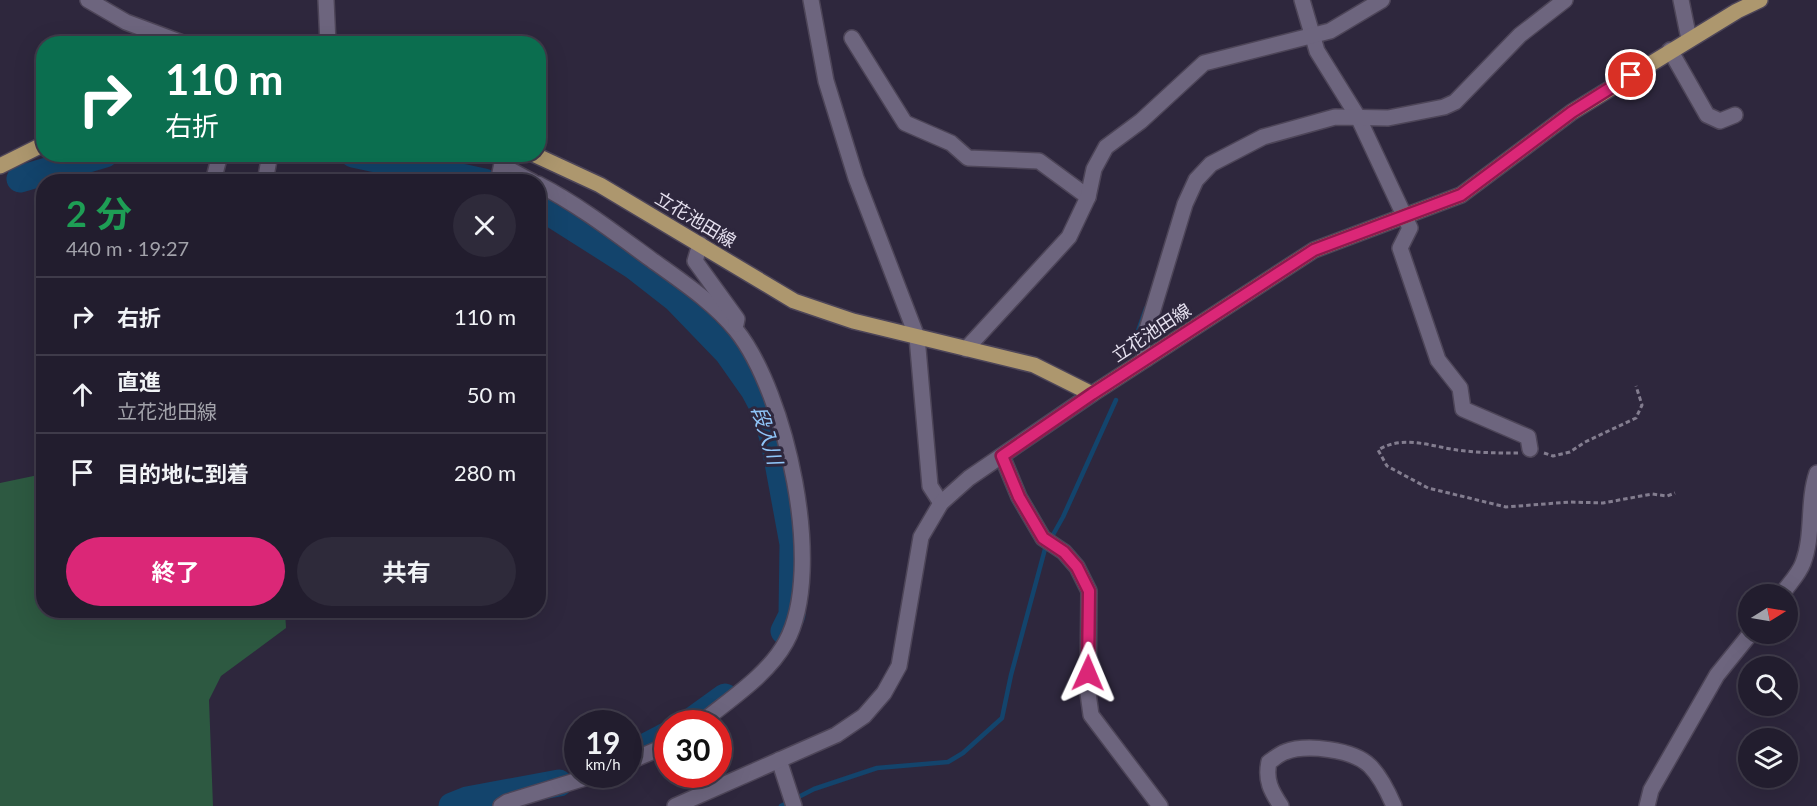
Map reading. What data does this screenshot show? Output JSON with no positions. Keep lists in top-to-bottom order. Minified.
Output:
{"streets":{"main road":["立花池田線"]},"water":["段入川"],"north":"right","page":{"turn":["110 m","右折"],"heading":["2 分","440 m · 19:27"],"list":[{"name":"右折","value":"110 m"},{"name":"直進","note":"立花池田線","value":"50 m"},{"name":"目的地に到着","value":"280 m"}],"buttons":["終了","共有"],"speed":"19 km/h","limit":"30"}}
